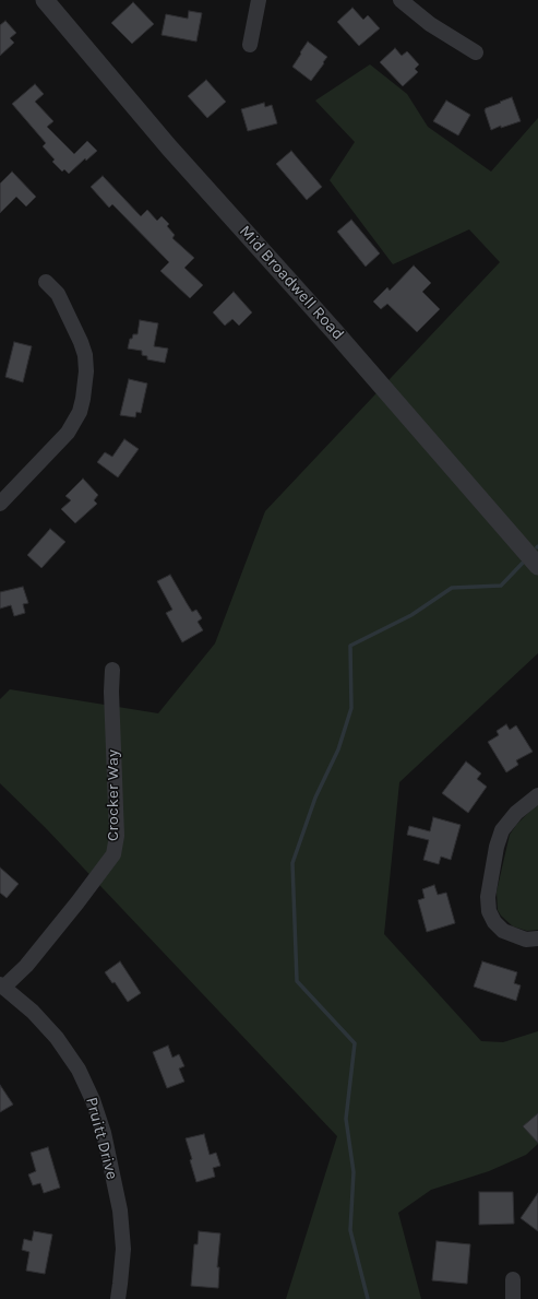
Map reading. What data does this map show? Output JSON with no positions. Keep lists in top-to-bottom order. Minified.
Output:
{"streets":{"street":["Mid Broadwell Road","Crocker Way","Pruitt Drive"]},"crossings":[["Crocker Way","Pruitt Drive"]]}
